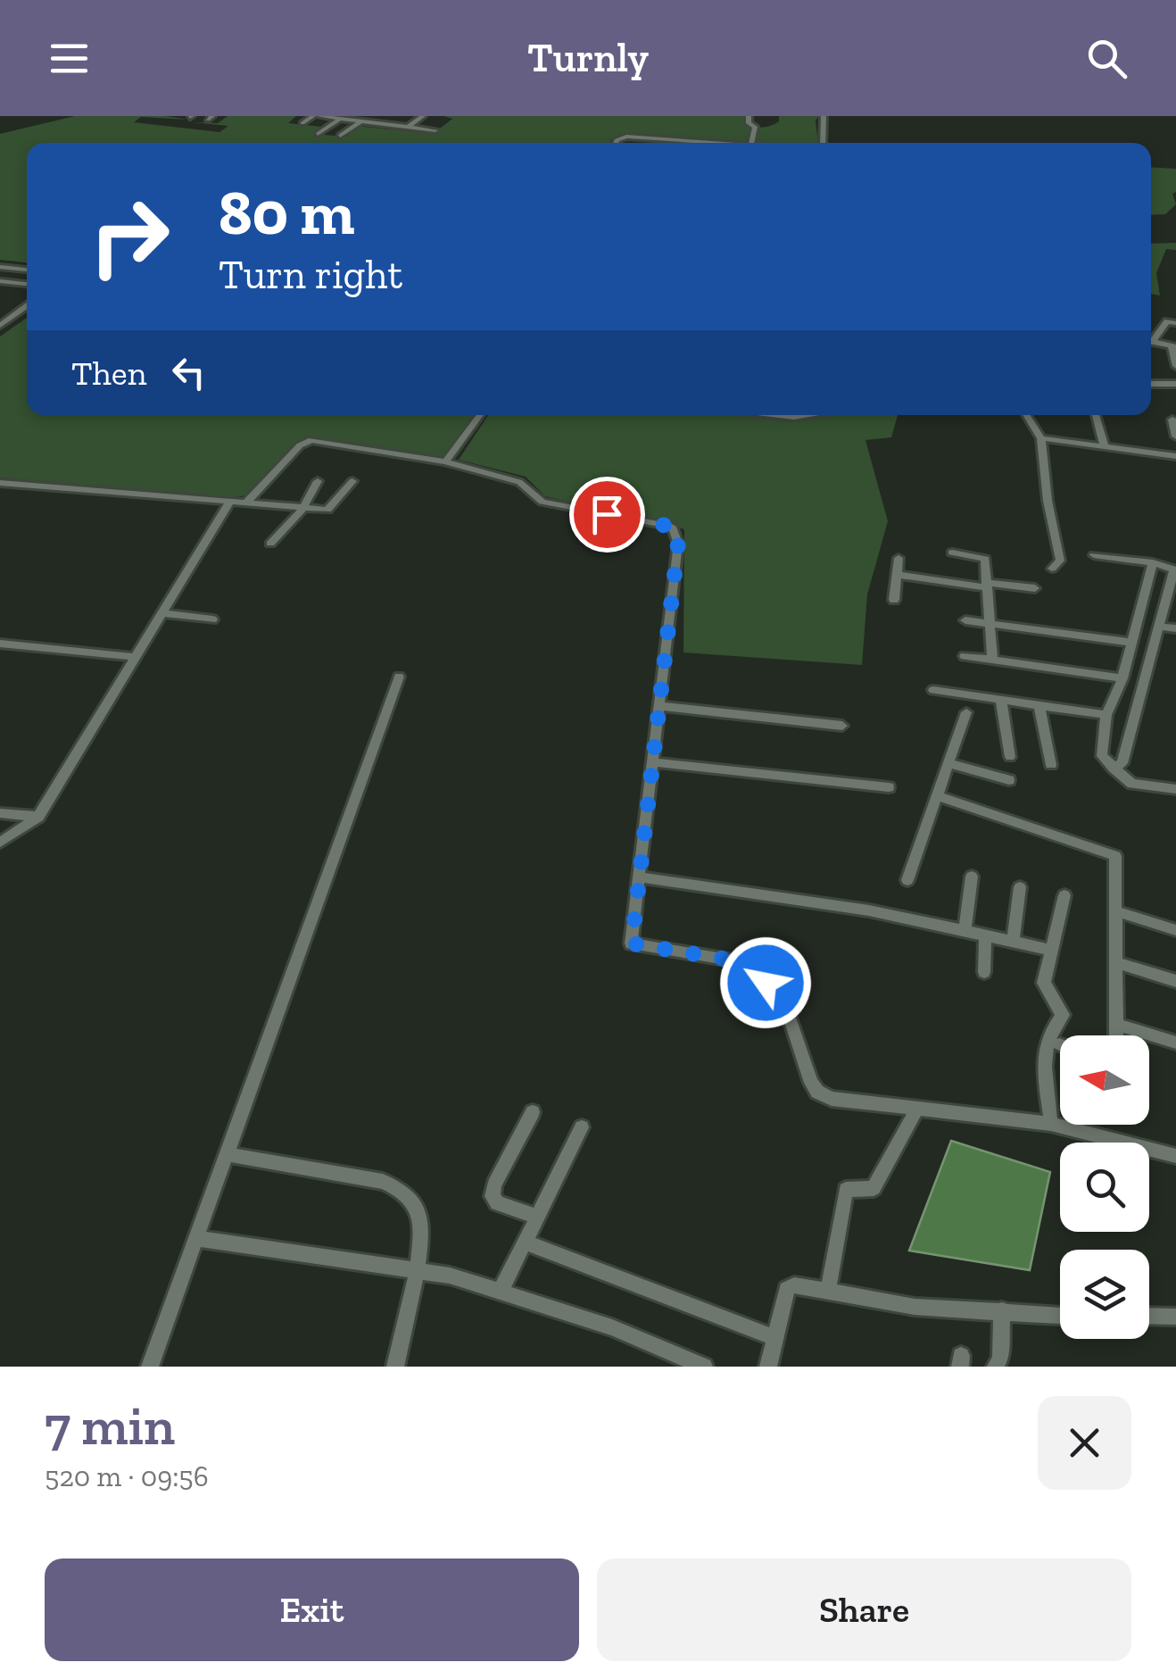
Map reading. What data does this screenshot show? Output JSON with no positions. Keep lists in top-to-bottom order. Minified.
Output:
{"north":"left","page":{"header":"Turnly","turn":["80 m","Turn right"],"then":"Then","heading":["7 min","520 m · 09:56"],"buttons":["Exit","Share"]}}
